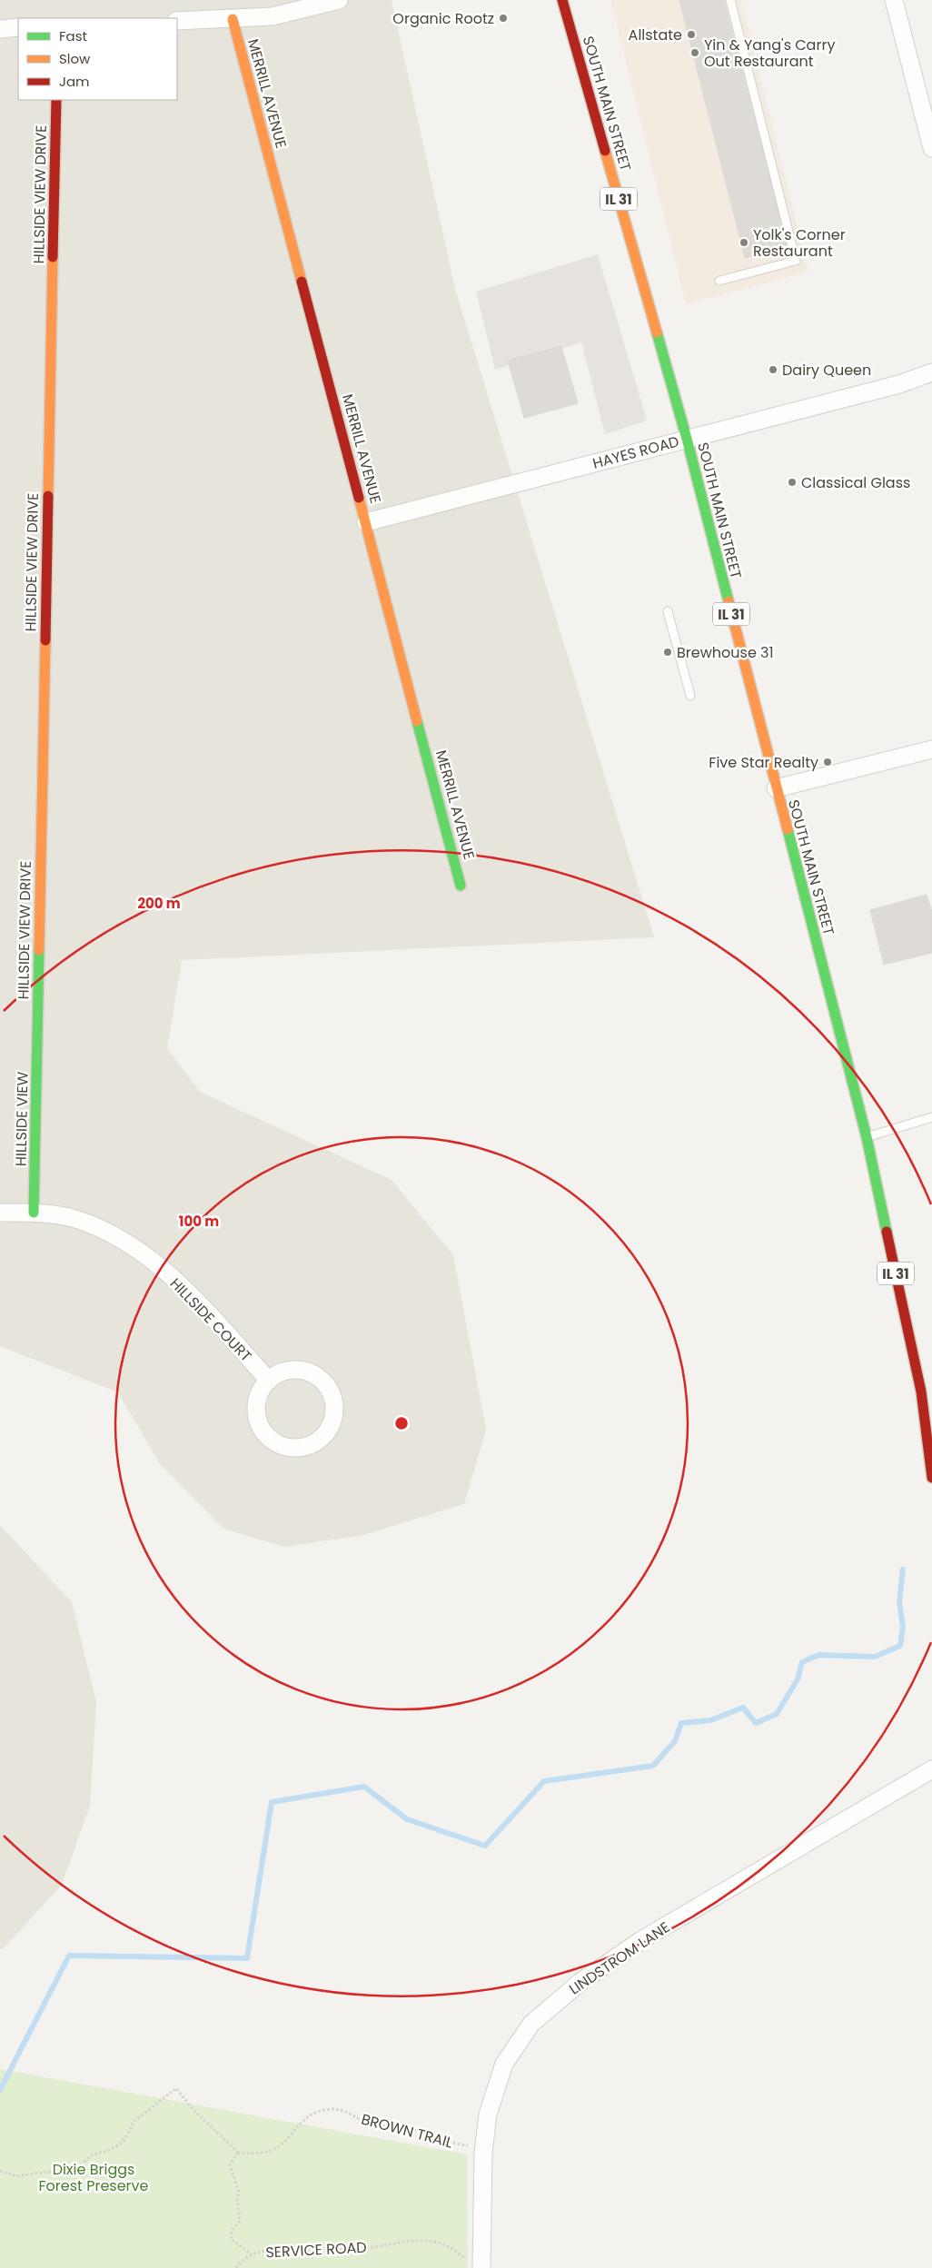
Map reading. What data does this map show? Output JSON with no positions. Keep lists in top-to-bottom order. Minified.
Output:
{"streets":{"street":["MERRILL AVENUE","SOUTH MAIN STREET","HILLSIDE VIEW DRIVE","IL 31","HAYES ROAD","HILLSIDE VIEW","HILLSIDE COURT","LINDSTROM LANE"],"path":["BROWN TRAIL","SERVICE ROAD"]},"crossings":[["MERRILL AVENUE","HAYES ROAD"],["SOUTH MAIN STREET","IL 31"],["SOUTH MAIN STREET","HAYES ROAD"],["HILLSIDE VIEW DRIVE","HILLSIDE VIEW"],["HILLSIDE VIEW","HILLSIDE COURT"],["LINDSTROM LANE","BROWN TRAIL"],["LINDSTROM LANE","SERVICE ROAD"]],"parks":["Dixie Briggs Forest Preserve"],"places":["Organic Rootz","Allstate","Yin & Yang's Carry Out Restaurant","Yolk's Corner Restaurant","Dairy Queen","Classical Glass","Brewhouse 31","Five Star Realty"],"legend":["Fast","Slow","Jam"],"rings":["200 m","100 m"]}
